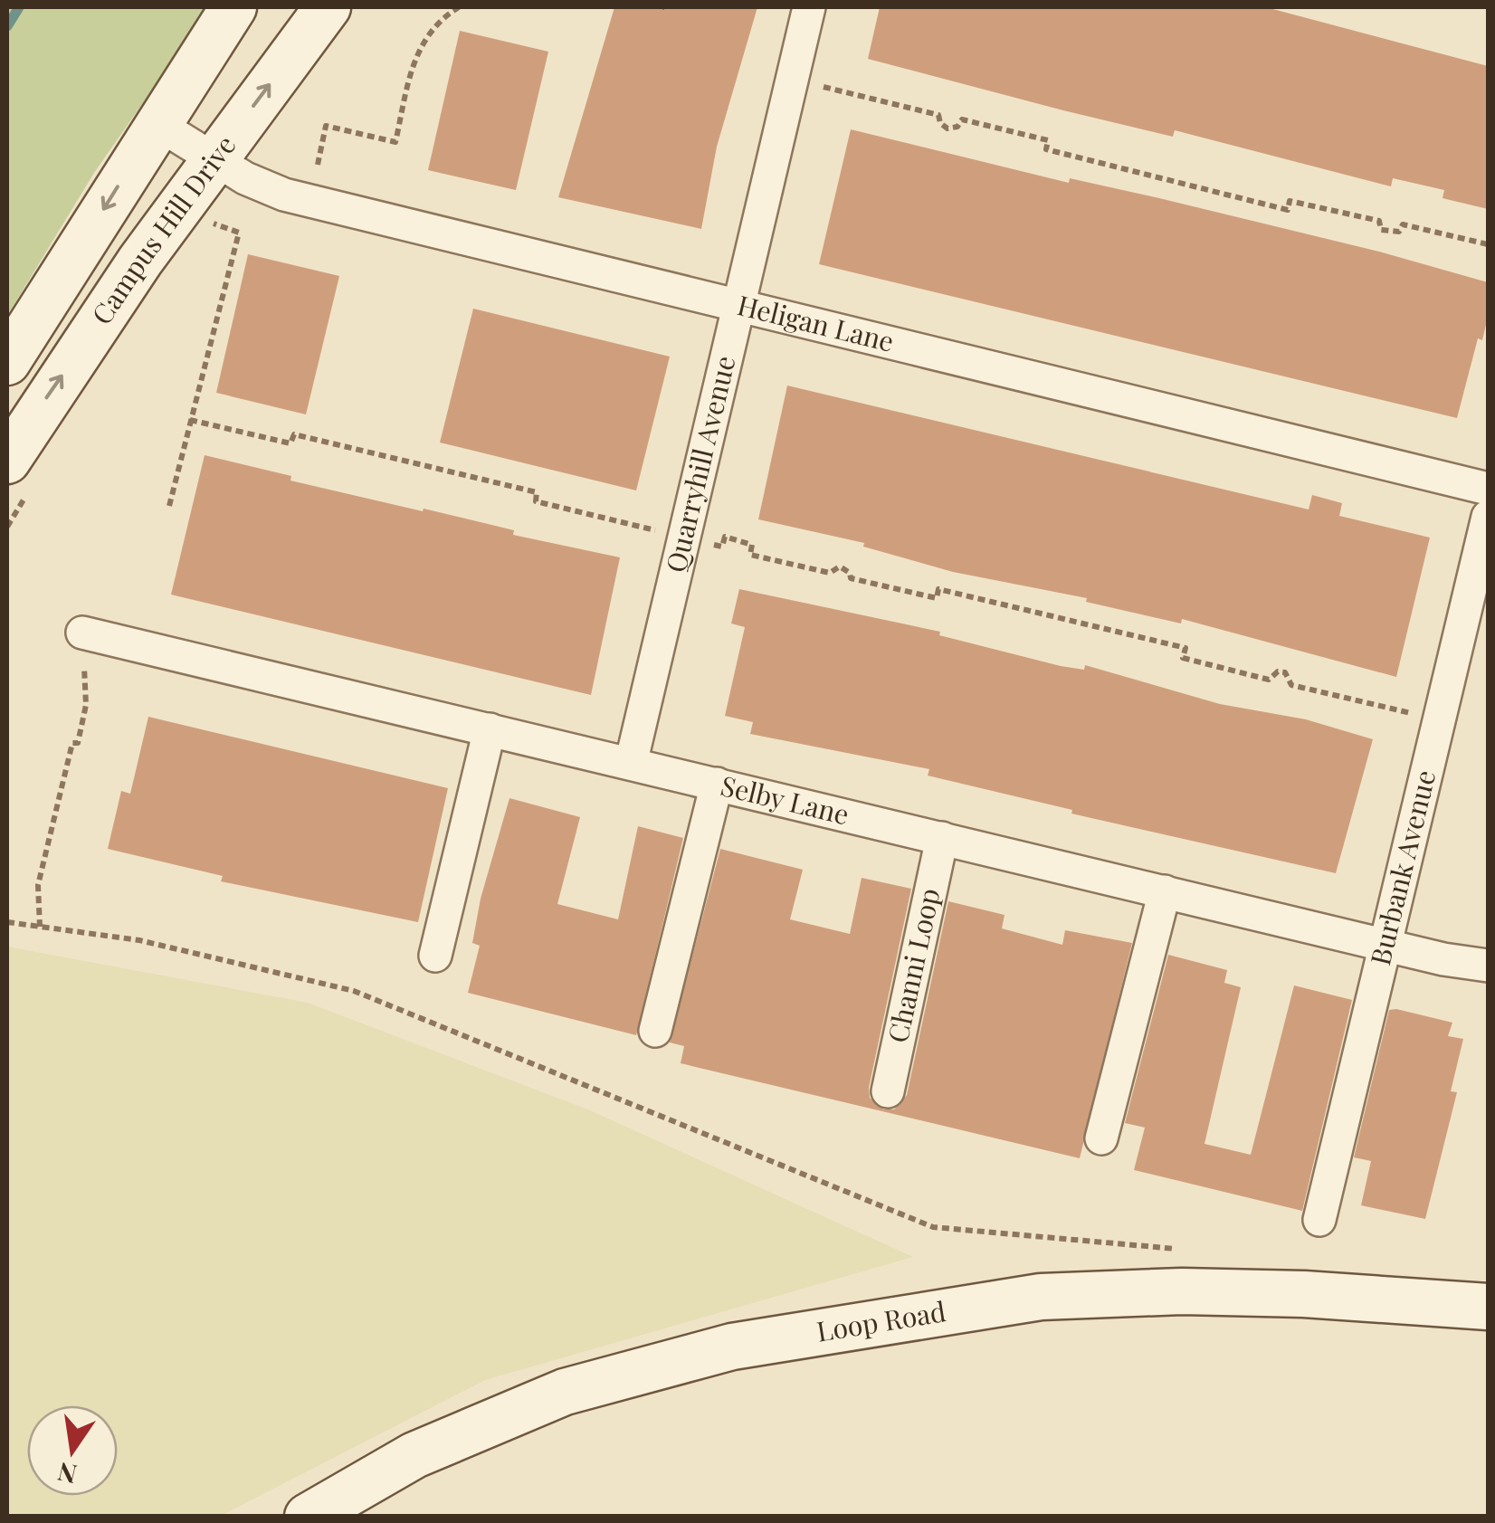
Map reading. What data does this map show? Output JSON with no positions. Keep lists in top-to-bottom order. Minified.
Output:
{"streets":{"street":["Campus Hill Drive","Heligan Lane","Quarryhill Avenue","Selby Lane","Burbank Avenue","Channi Loop","Loop Road"]},"crossings":[["Campus Hill Drive","Heligan Lane"],["Heligan Lane","Quarryhill Avenue"],["Quarryhill Avenue","Selby Lane"],["Selby Lane","Burbank Avenue"],["Selby Lane","Channi Loop"]],"north":"bottom"}
